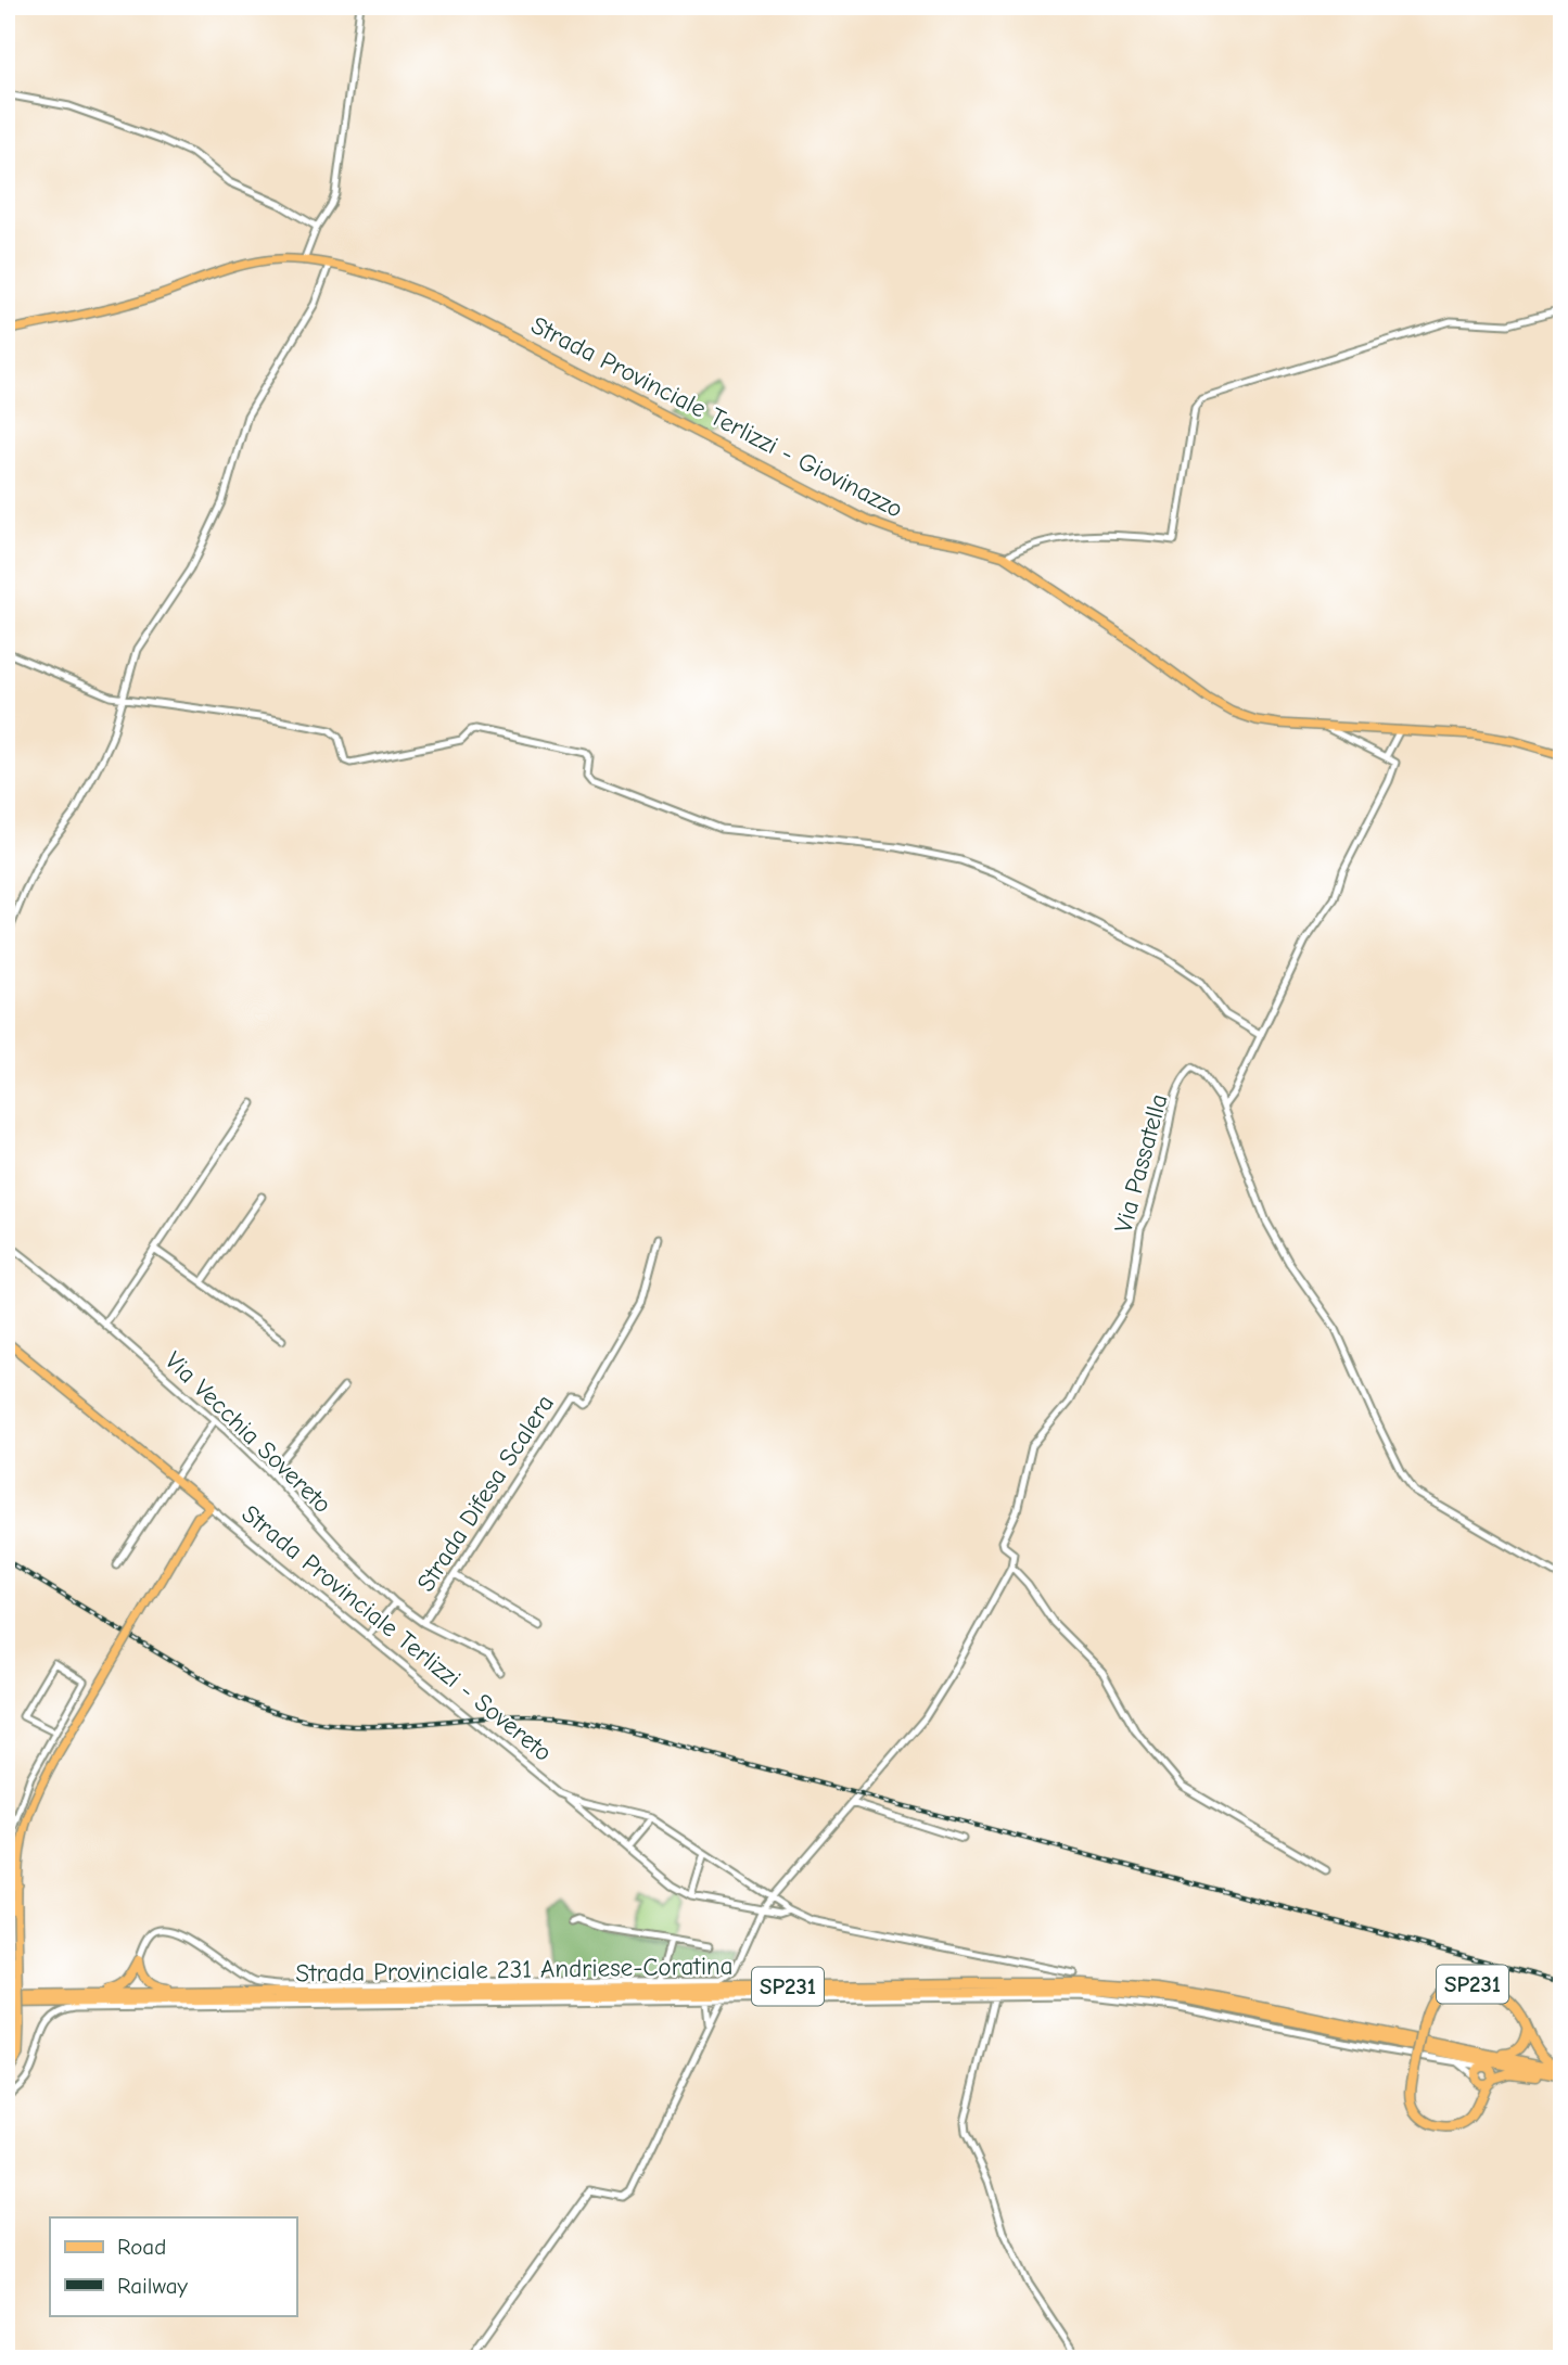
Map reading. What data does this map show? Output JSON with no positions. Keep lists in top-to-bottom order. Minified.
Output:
{"streets":{"highway":["Strada Provinciale 231 Andriese-Coratina","SP231"],"main road":["Strada Provinciale Terlizzi - Giovinazzo","Strada Provinciale Terlizzi - Sovereto"],"street":["Via Passatella","Via Vecchia Sovereto","Strada Difesa Scalera"]},"crossings":[["Via Vecchia Sovereto","Strada Difesa Scalera"],["Strada Provinciale 231 Andriese-Coratina","SP231"]],"legend":["Road","Railway"]}
